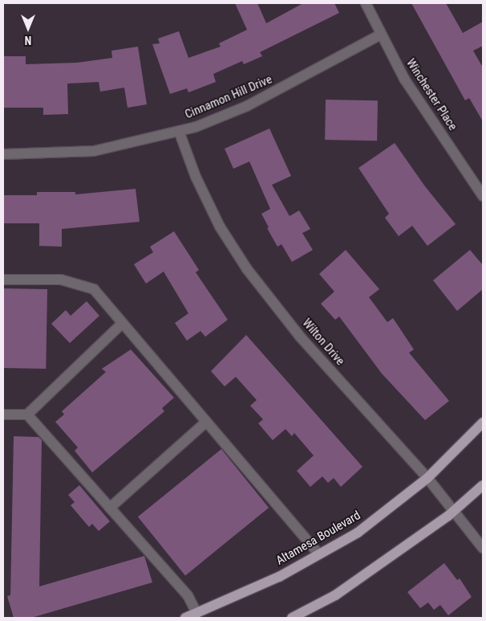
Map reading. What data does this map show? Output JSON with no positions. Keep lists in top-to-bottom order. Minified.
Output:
{"streets":{"main road":["Altamesa Boulevard"],"street":["Winchester Place","Cinnamon Hill Drive","Wilton Drive"]},"crossings":[["Winchester Place","Cinnamon Hill Drive"],["Cinnamon Hill Drive","Wilton Drive"],["Wilton Drive","Altamesa Boulevard"]],"north":"bottom"}
